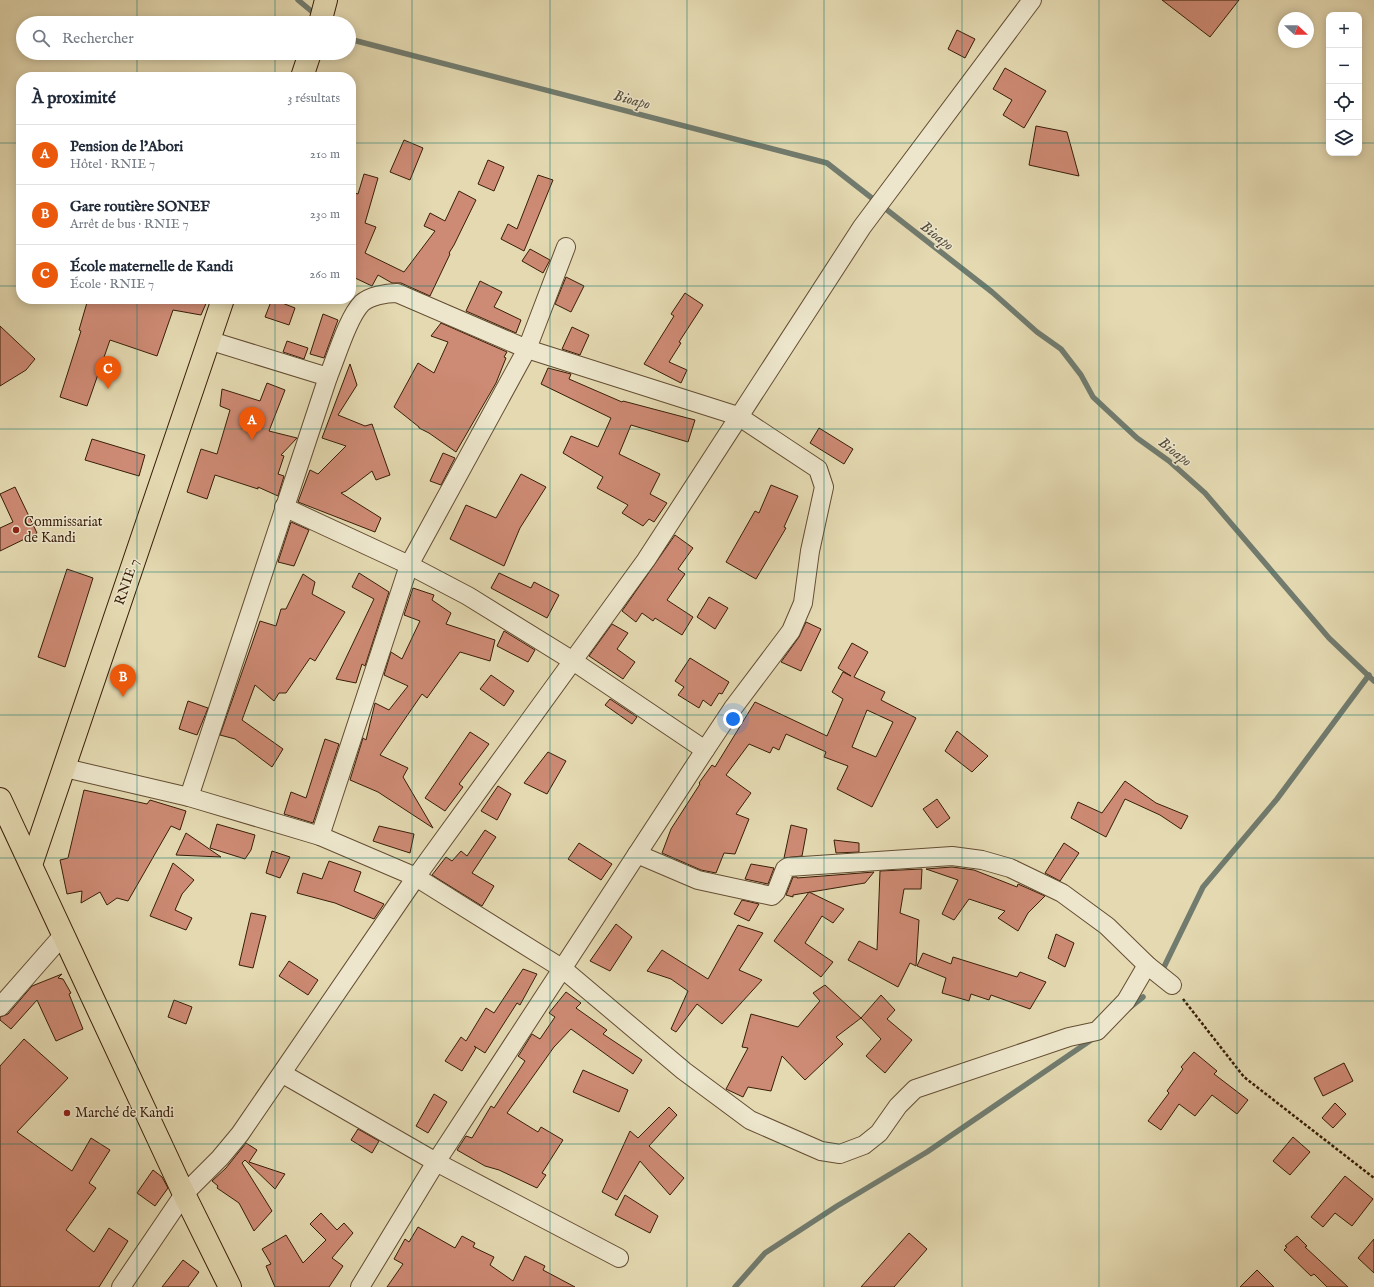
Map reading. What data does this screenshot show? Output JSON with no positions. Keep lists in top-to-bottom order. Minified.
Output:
{"streets":{"main road":["RNIE 7"]},"water":["Bioapo"],"places":["Commissariat de Kandi","Marché de Kandi"],"north":"right","page":{"map_buttons":["+","−"],"search":"Rechercher","heading":["À proximité","3 résultats"],"list":[{"mark":"A","name":"Pension de l'Abori","note":"Hôtel · RNIE 7","value":"210 m"},{"mark":"B","name":"Gare routière SONEF","note":"Arrêt de bus · RNIE 7","value":"230 m"},{"mark":"C","name":"École maternelle de Kandi","note":"École · RNIE 7","value":"260 m"}],"pins":["C","A","B"]}}
